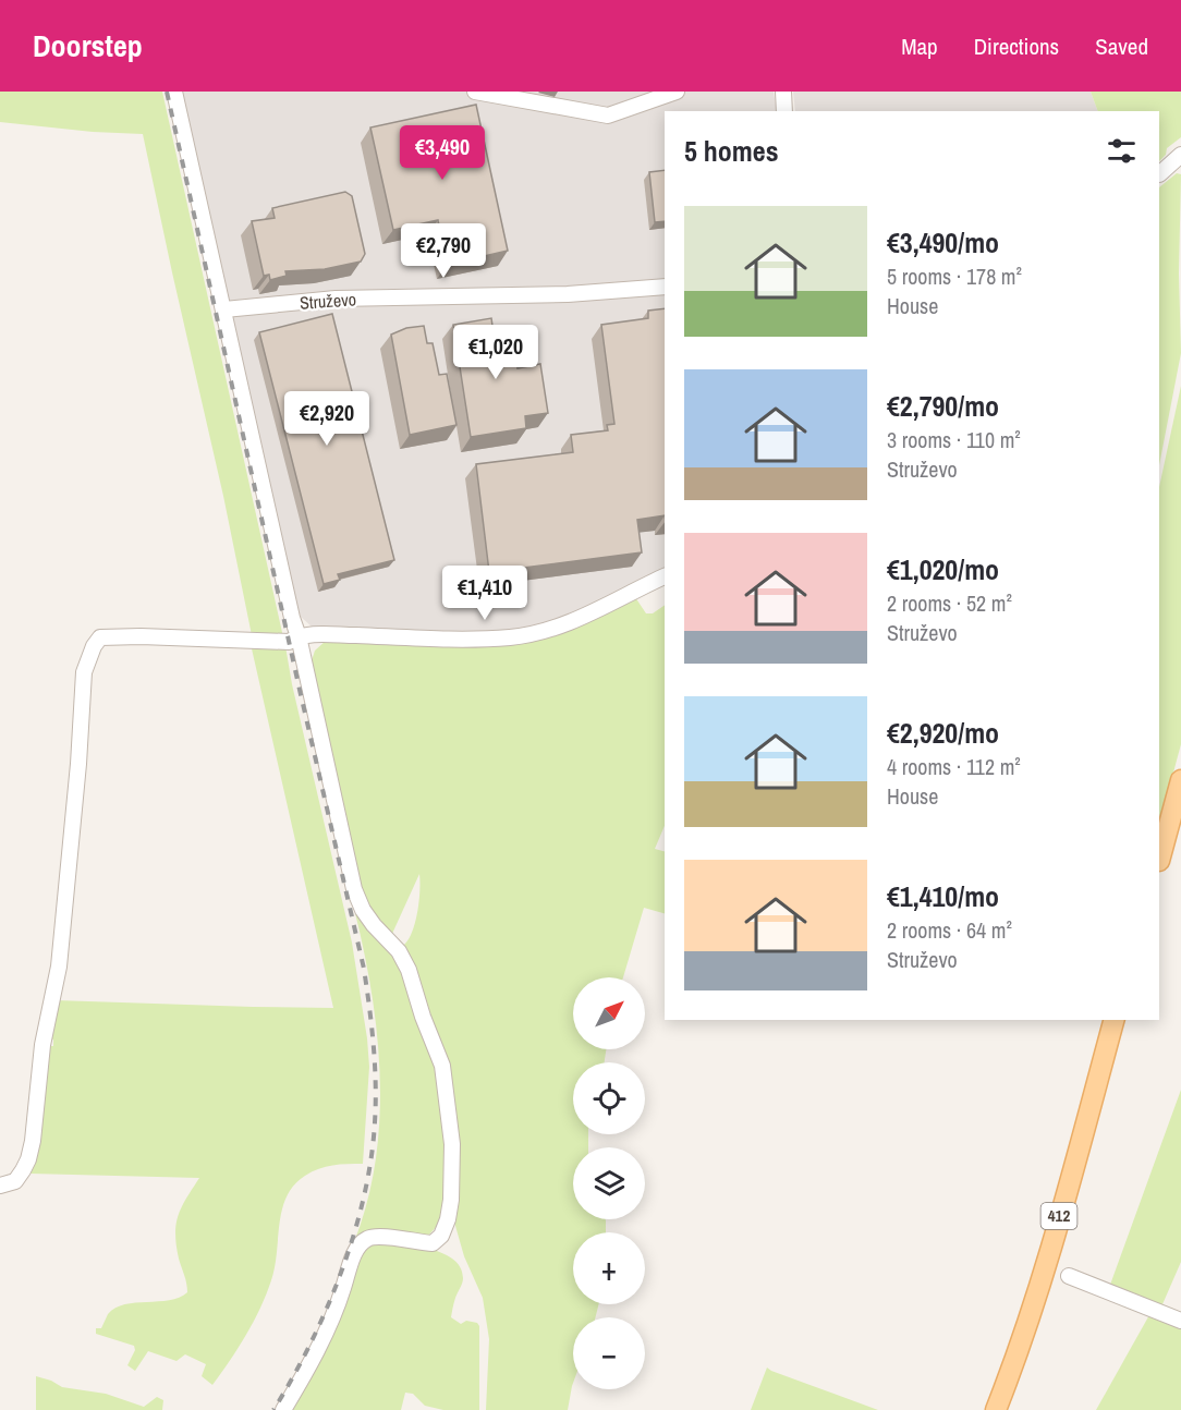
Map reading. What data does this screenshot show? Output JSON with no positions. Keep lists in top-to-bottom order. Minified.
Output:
{"streets":{"main road":["412"],"street":["Struževo"]},"north":"top right","page":{"header":"Doorstep","nav":["Map","Directions","Saved"],"heading":"5 homes","price":["€3,490","€2,790","€1,020","€2,920","€1,410"],"list":[{"name":"€3,490/mo","note":"5 rooms · 178 m² · House"},{"name":"€2,790/mo","note":"3 rooms · 110 m² · Struževo"},{"name":"€1,020/mo","note":"2 rooms · 52 m² · Struževo"},{"name":"€2,920/mo","note":"4 rooms · 112 m² · House"},{"name":"€1,410/mo","note":"2 rooms · 64 m² · Struževo"}],"map_buttons":["+","−"]}}
